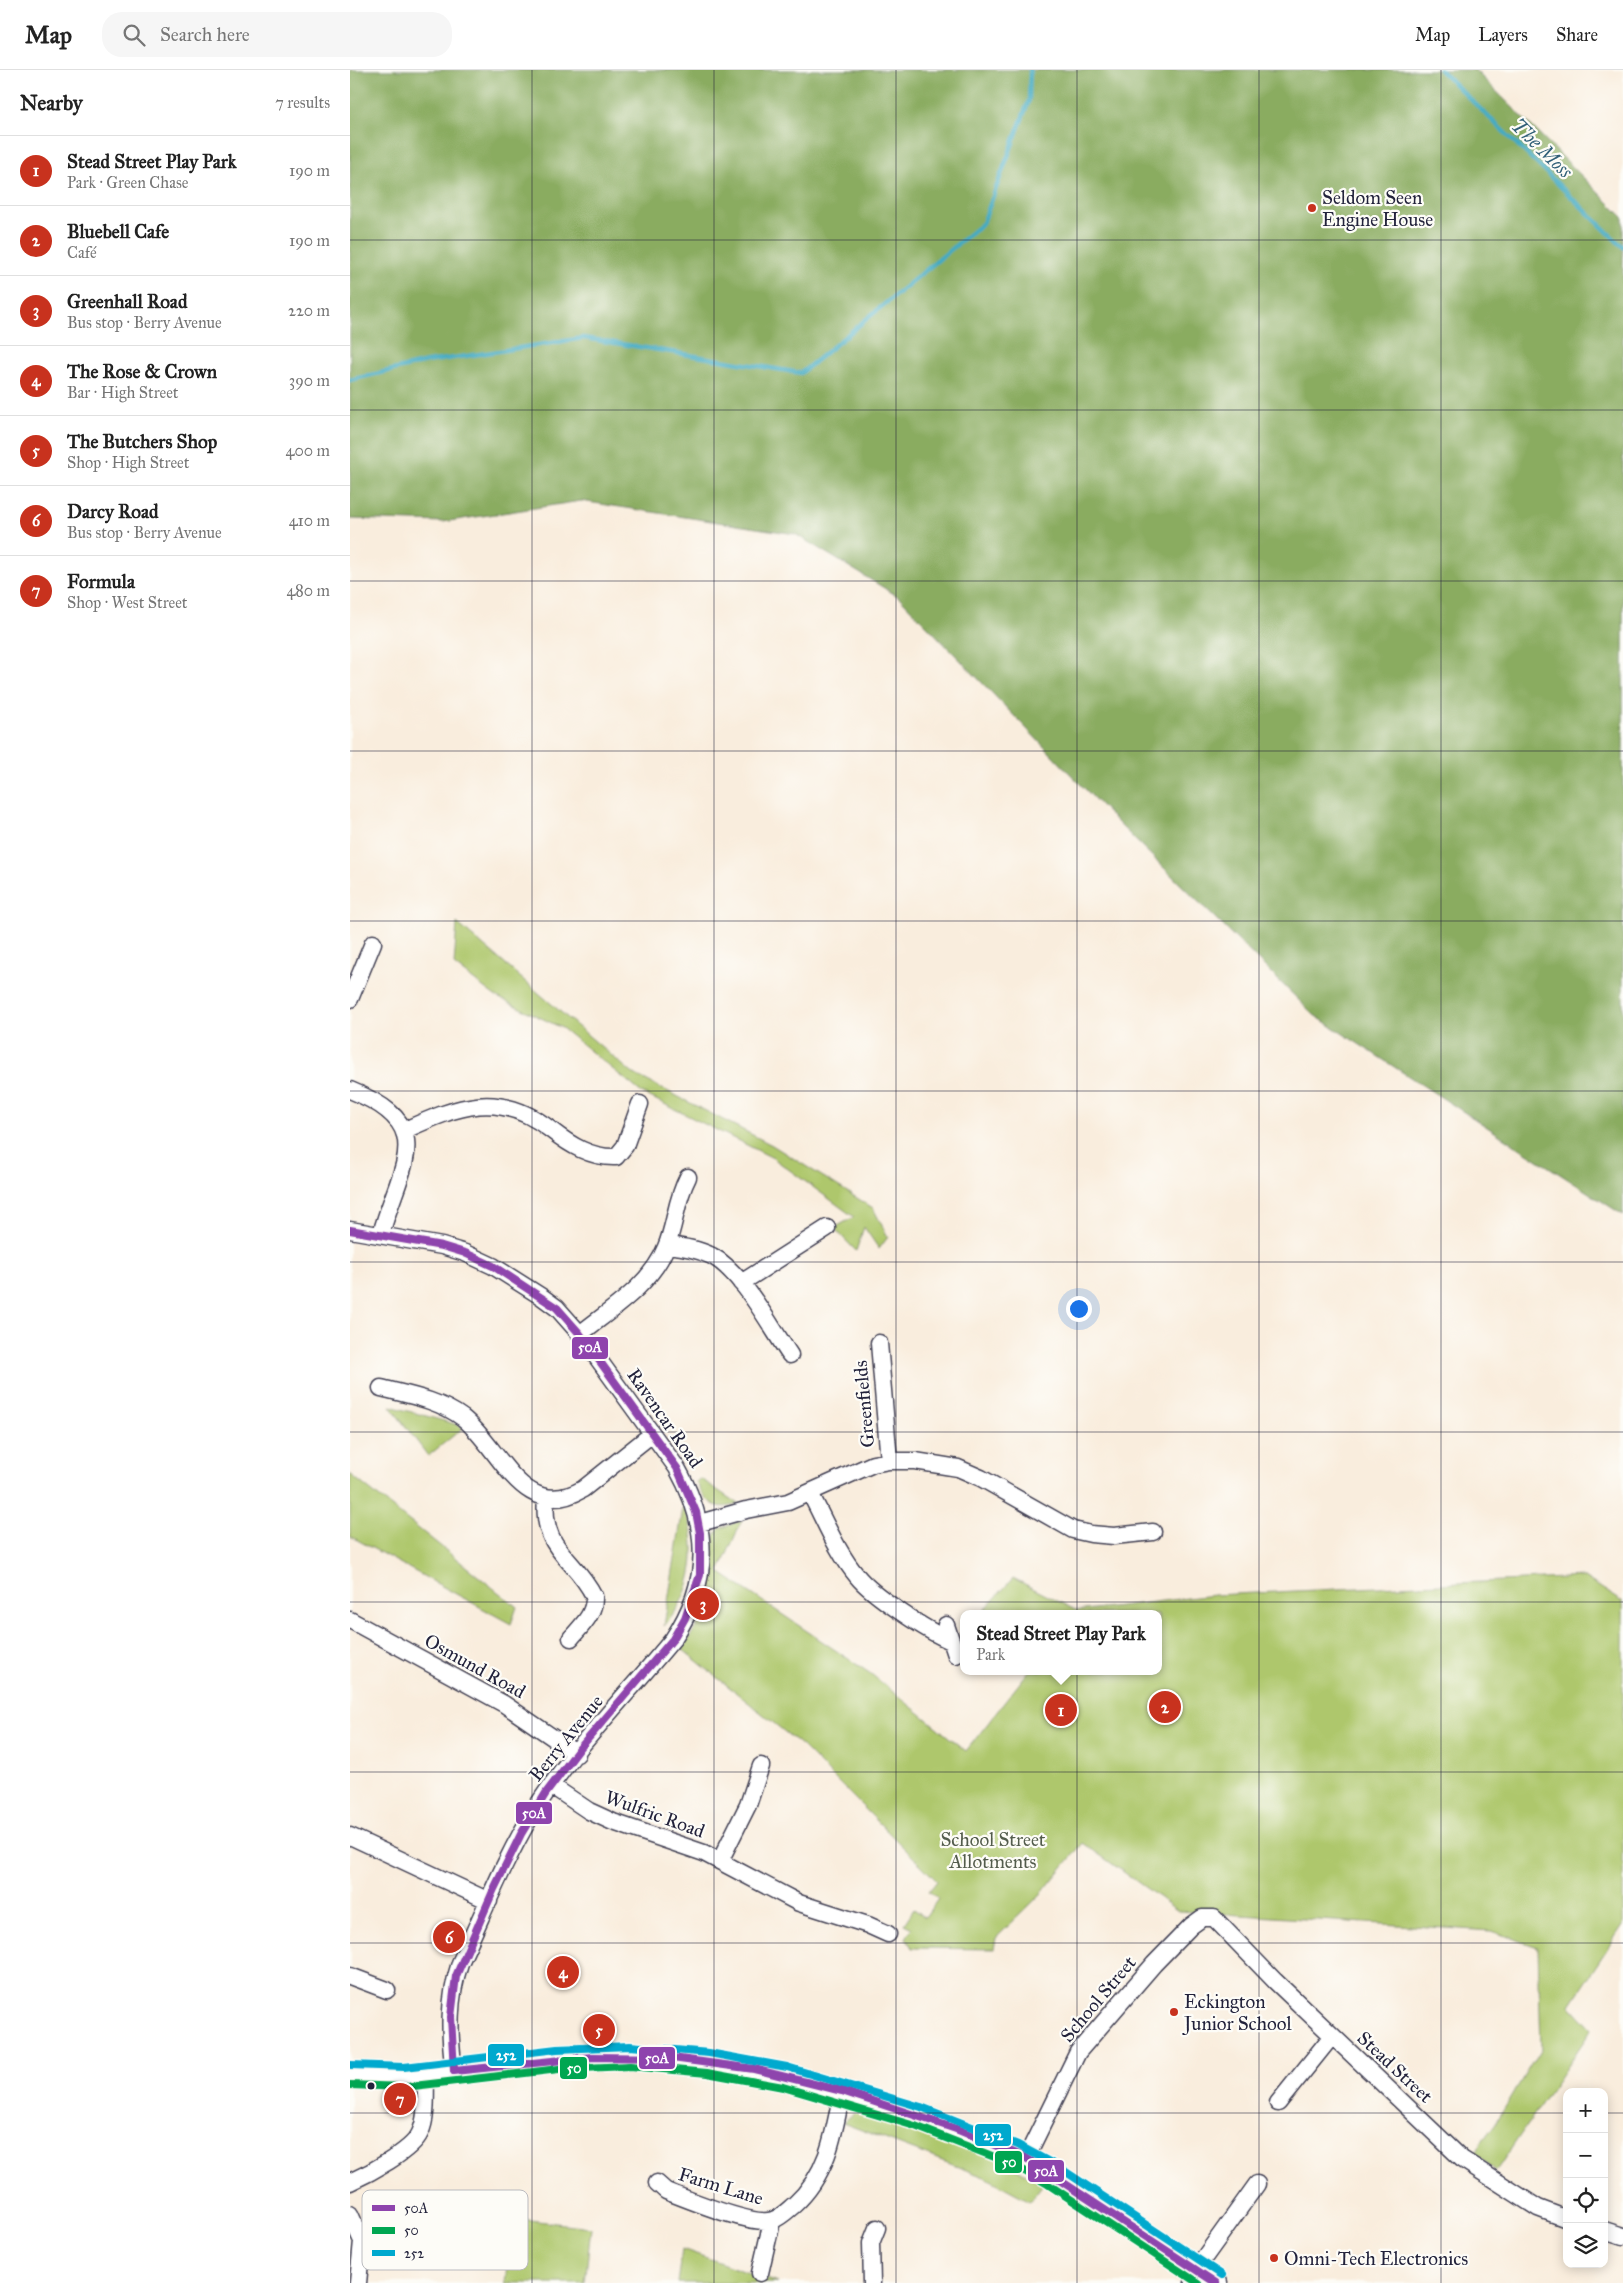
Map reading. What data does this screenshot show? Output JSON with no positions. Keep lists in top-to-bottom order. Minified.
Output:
{"streets":{"street":["Greenfields","Ravencar Road","Osmund Road","Berry Avenue","Wulfric Road","School Street","Stead Street","Farm Lane"]},"crossings":[["Ravencar Road","Berry Avenue"],["Osmund Road","Berry Avenue"],["Berry Avenue","Wulfric Road"],["School Street","Stead Street"]],"water":["The Moss"],"parks":["School Street Allotments"],"places":["Seldom Seen Engine House","Eckington Junior School","Omni-Tech Electronics"],"lines":["transit line 50A","transit line 252","transit line 50"],"legend":["50A","50","252"],"page":{"header":"Map","search":"Search here","nav":["Map","Layers","Share"],"heading":["Nearby","7 results"],"list":[{"mark":"1","name":"Stead Street Play Park","note":"Park · Green Chase","value":"190 m"},{"mark":"2","name":"Bluebell Cafe","note":"Café","value":"190 m"},{"mark":"3","name":"Greenhall Road","note":"Bus stop · Berry Avenue","value":"220 m"},{"mark":"4","name":"The Rose & Crown","note":"Bar · High Street","value":"390 m"},{"mark":"5","name":"The Butchers Shop","note":"Shop · High Street","value":"400 m"},{"mark":"6","name":"Darcy Road","note":"Bus stop · Berry Avenue","value":"410 m"},{"mark":"7","name":"Formula","note":"Shop · West Street","value":"480 m"}],"pins":["3","2","1","6","4","5","7"],"popup":["Stead Street Play Park","Park"],"map_buttons":["+","−"]}}
